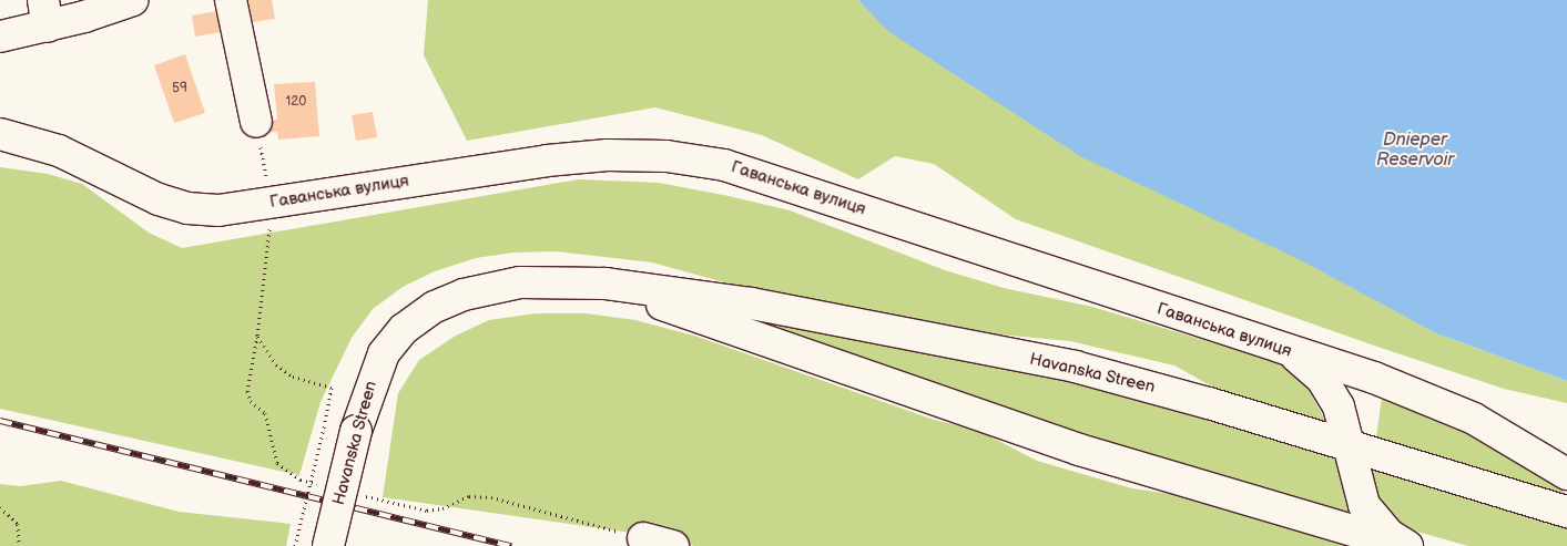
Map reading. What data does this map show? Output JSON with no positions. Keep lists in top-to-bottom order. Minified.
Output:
{"streets":{"street":["Гаванська вулиця","Havanska Streen"]},"water":["Dnieper Reservoir"],"house_numbers":["59","120"]}
